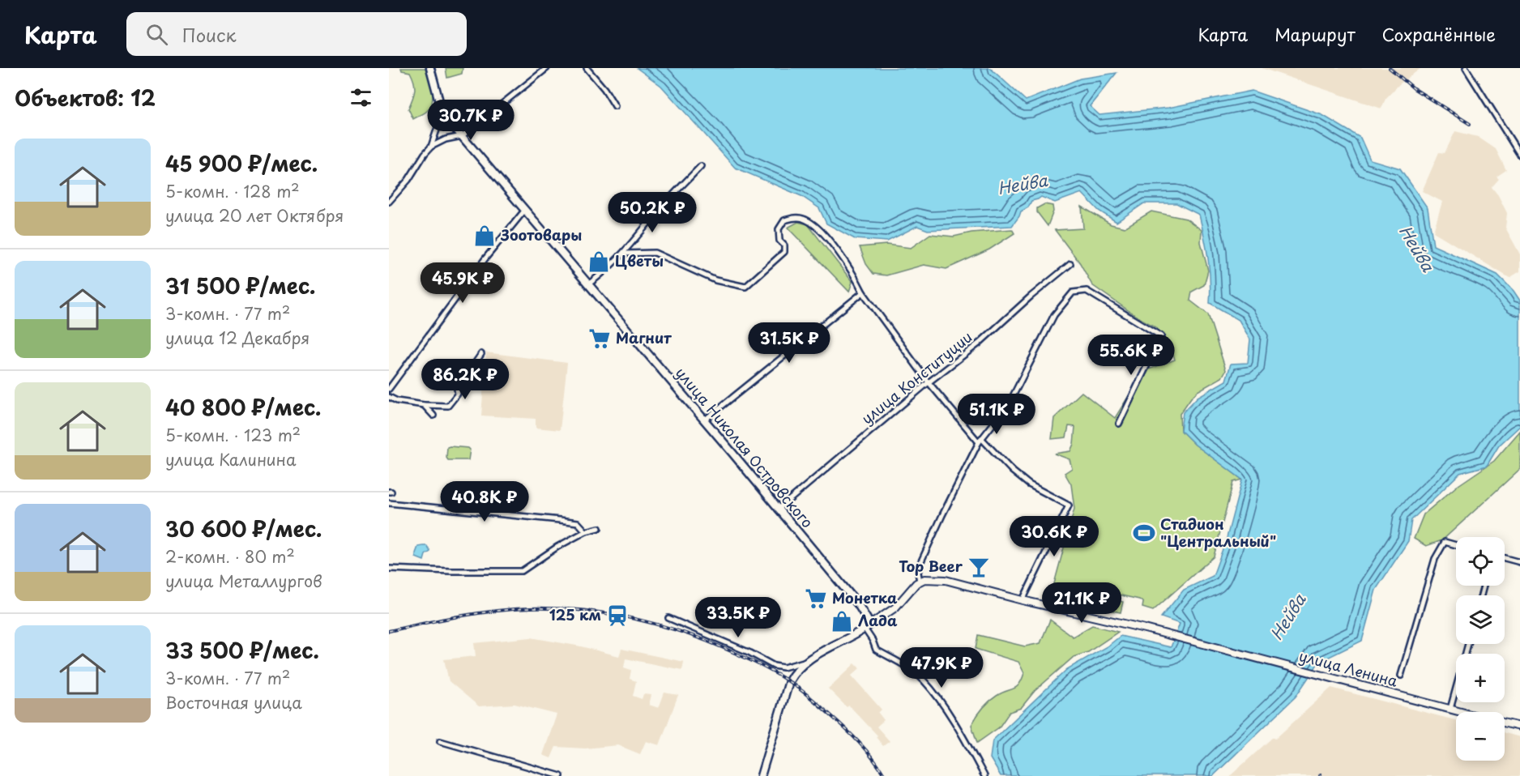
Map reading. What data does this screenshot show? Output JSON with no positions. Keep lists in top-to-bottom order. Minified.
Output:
{"streets":{"main road":["улица Николая Островского","улица Ленина"],"street":["улица Конституции"]},"crossings":[["улица Конституции","улица Николая Островского"]],"water":["Нейва"],"places":{"shop":["Зоотовары","Цветы","Лада"],"supermarket":["Магнит","Монетка"],"sports":["Стадион \"Центральный\""],"bar":["Top Beer"],"station":["125 км"]},"page":{"header":"Карта","search":"Поиск","nav":["Карта","Маршрут","Сохранённые"],"heading":"Объектов: 12","price":["30.7K ₽","50.2K ₽","45.9K ₽","31.5K ₽","55.6K ₽","86.2K ₽","51.1K ₽","40.8K ₽","30.6K ₽","21.1K ₽","33.5K ₽","47.9K ₽"],"list":[{"name":"45 900 ₽/мес.","note":"5-комн. · 128 m² · улица 20 лет Октября"},{"name":"31 500 ₽/мес.","note":"3-комн. · 77 m² · улица 12 Декабря"},{"name":"40 800 ₽/мес.","note":"5-комн. · 123 m² · улица Калинина"},{"name":"30 600 ₽/мес.","note":"2-комн. · 80 m² · улица Металлургов"},{"name":"33 500 ₽/мес.","note":"3-комн. · 77 m² · Восточная улица"}],"map_buttons":["+","−"]}}
